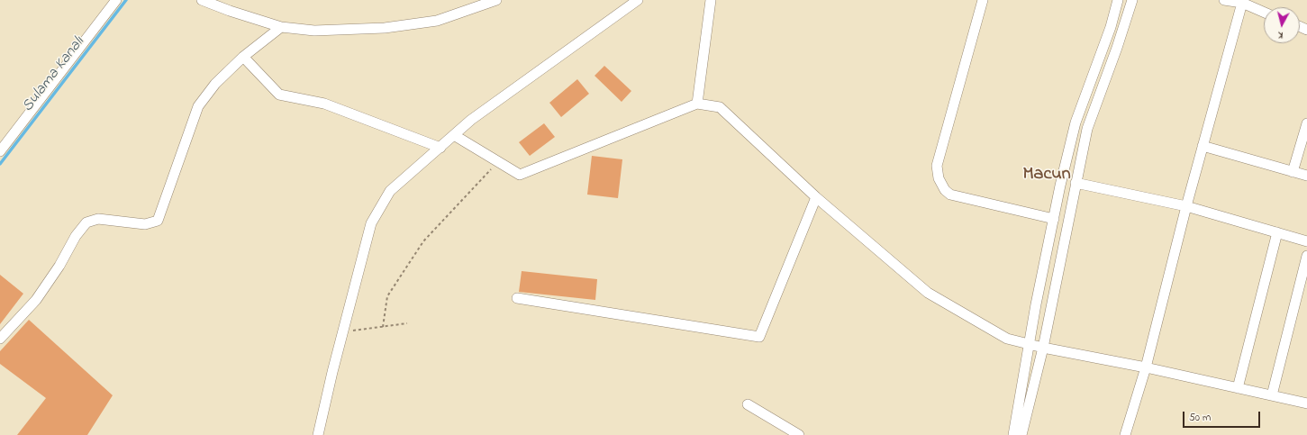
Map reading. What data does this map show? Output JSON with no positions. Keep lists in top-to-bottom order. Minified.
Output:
{"districts":["Macun"],"water":["Sulama Kanalı"],"scale_bar":"50 m","north":"bottom"}
